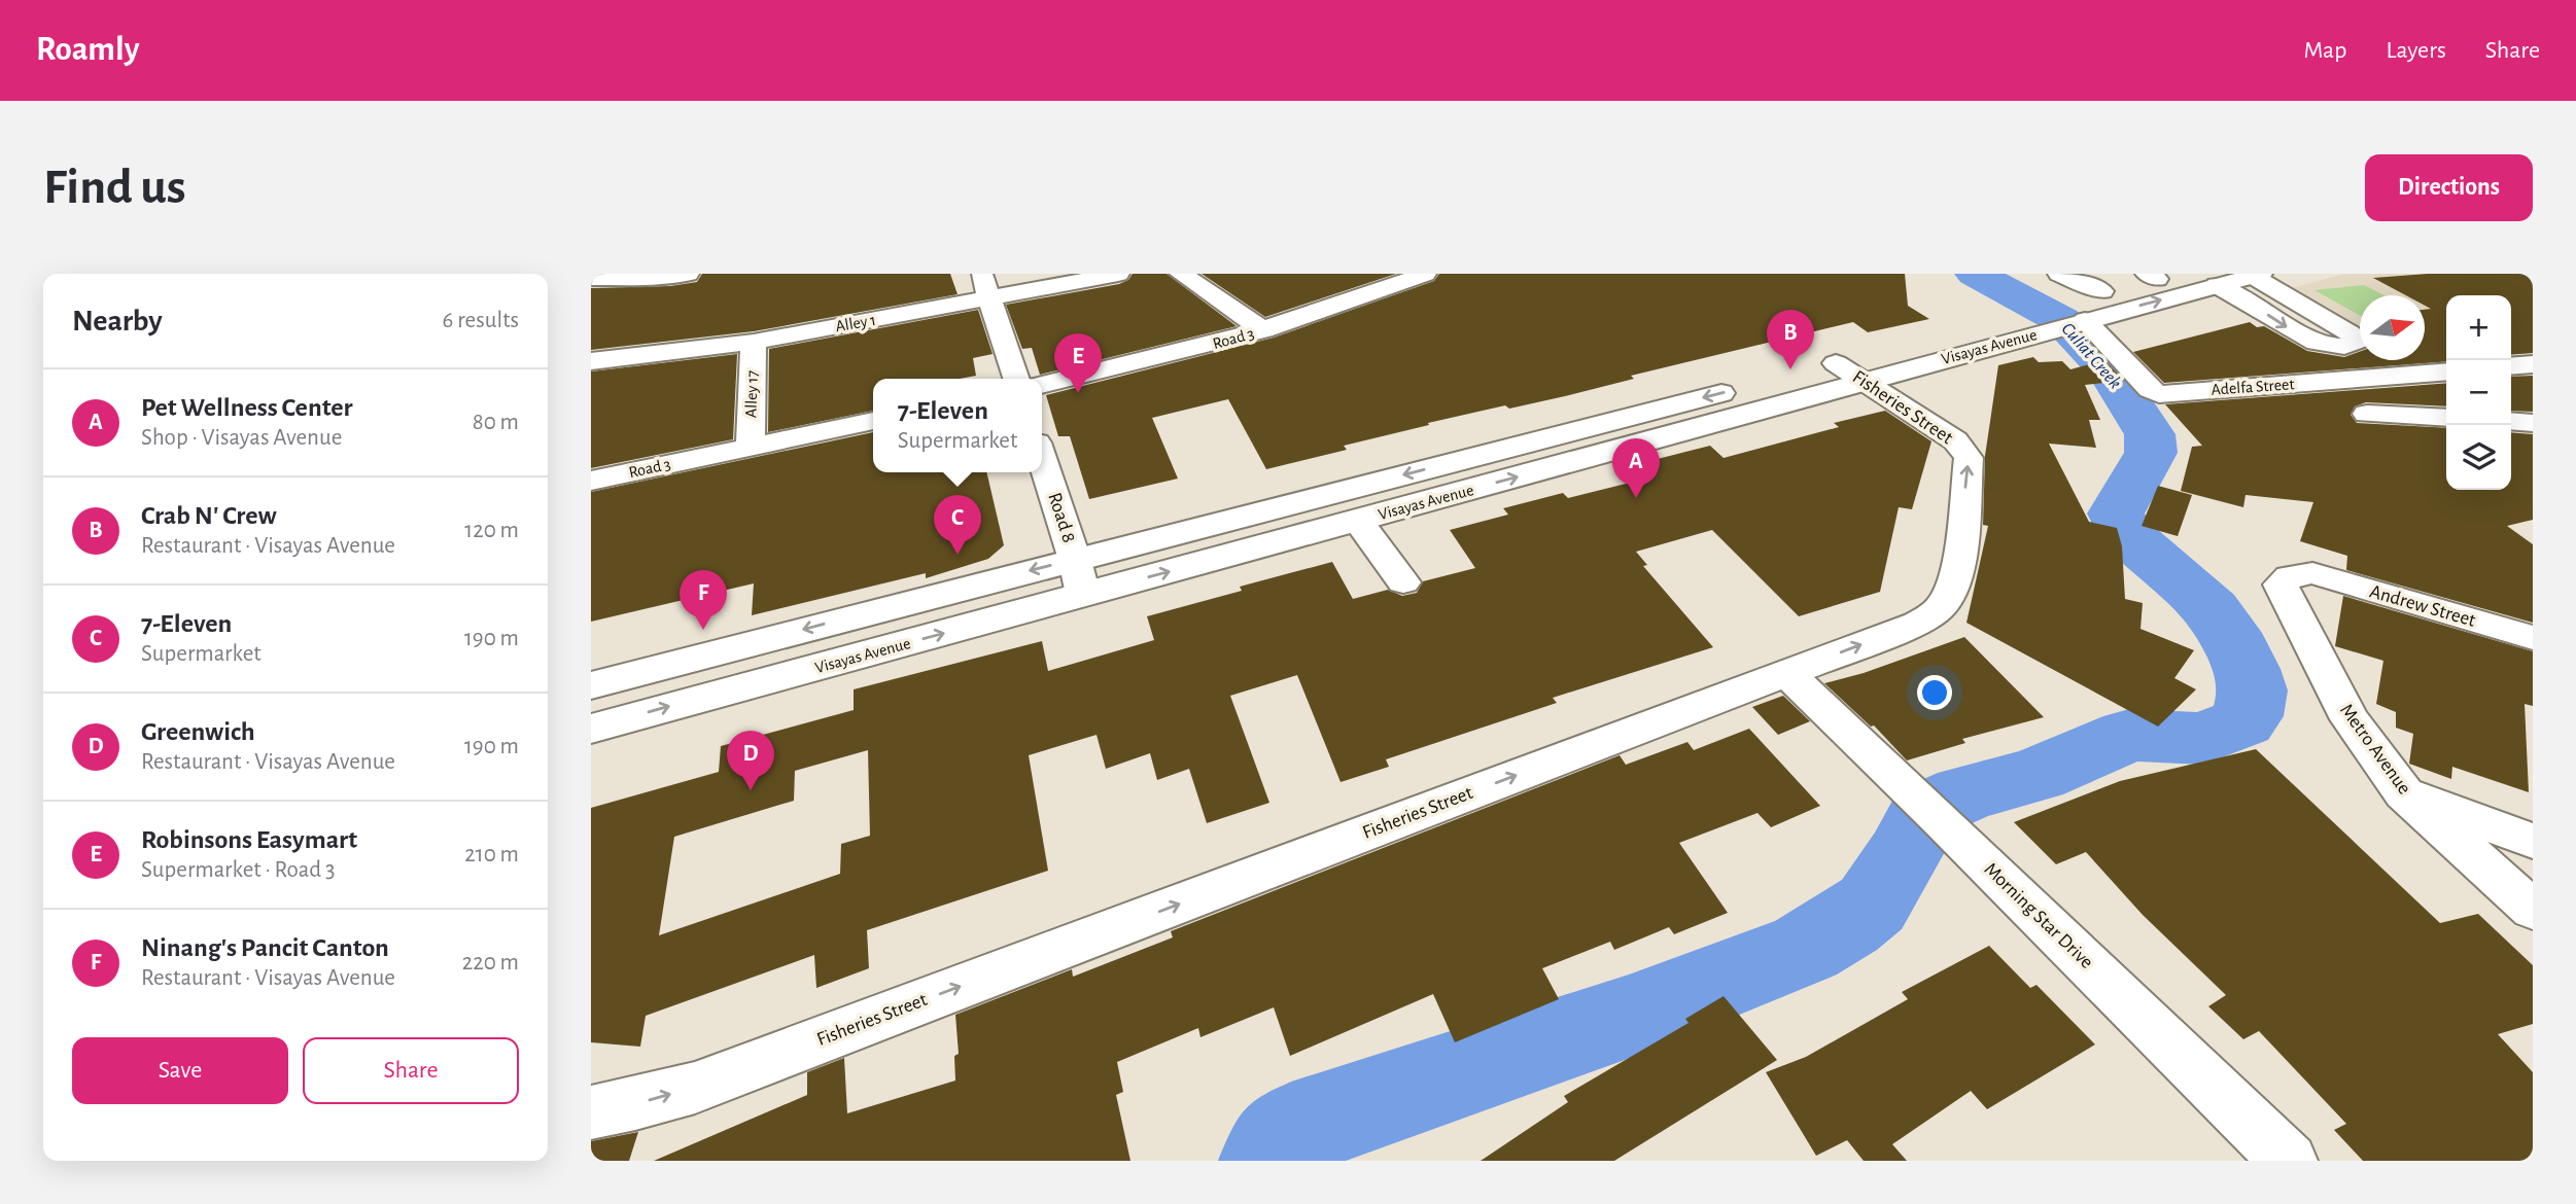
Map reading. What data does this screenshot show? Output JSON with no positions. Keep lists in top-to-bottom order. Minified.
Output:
{"streets":{"street":["Alley 1","Road 3","Visayas Avenue","Adelfa Street","Alley 17","Fisheries Street","Road 8","Andrew Street","Metro Avenue","Morning Star Drive"]},"crossings":[["Alley 1","Alley 17"],["Road 3","Alley 17"],["Visayas Avenue","Adelfa Street"],["Visayas Avenue","Fisheries Street"],["Visayas Avenue","Road 8"],["Fisheries Street","Morning Star Drive"],["Andrew Street","Metro Avenue"]],"one_way":["Fisheries Street"],"water":["Culiat Creek"],"north":"right","page":{"header":"Roamly","nav":["Map","Layers","Share"],"buttons":["Directions",["Save","Share"]],"title":"Find us","heading":["Nearby","6 results"],"map_buttons":["+","−"],"pins":["B","E","A","C","F","D"],"list":[{"mark":"A","name":"Pet Wellness Center","note":"Shop · Visayas Avenue","value":"80 m"},{"mark":"B","name":"Crab N' Crew","note":"Restaurant · Visayas Avenue","value":"120 m"},{"mark":"C","name":"7-Eleven","note":"Supermarket","value":"190 m"},{"mark":"D","name":"Greenwich","note":"Restaurant · Visayas Avenue","value":"190 m"},{"mark":"E","name":"Robinsons Easymart","note":"Supermarket · Road 3","value":"210 m"},{"mark":"F","name":"Ninang's Pancit Canton","note":"Restaurant · Visayas Avenue","value":"220 m"}],"popup":["7-Eleven","Supermarket"]}}
